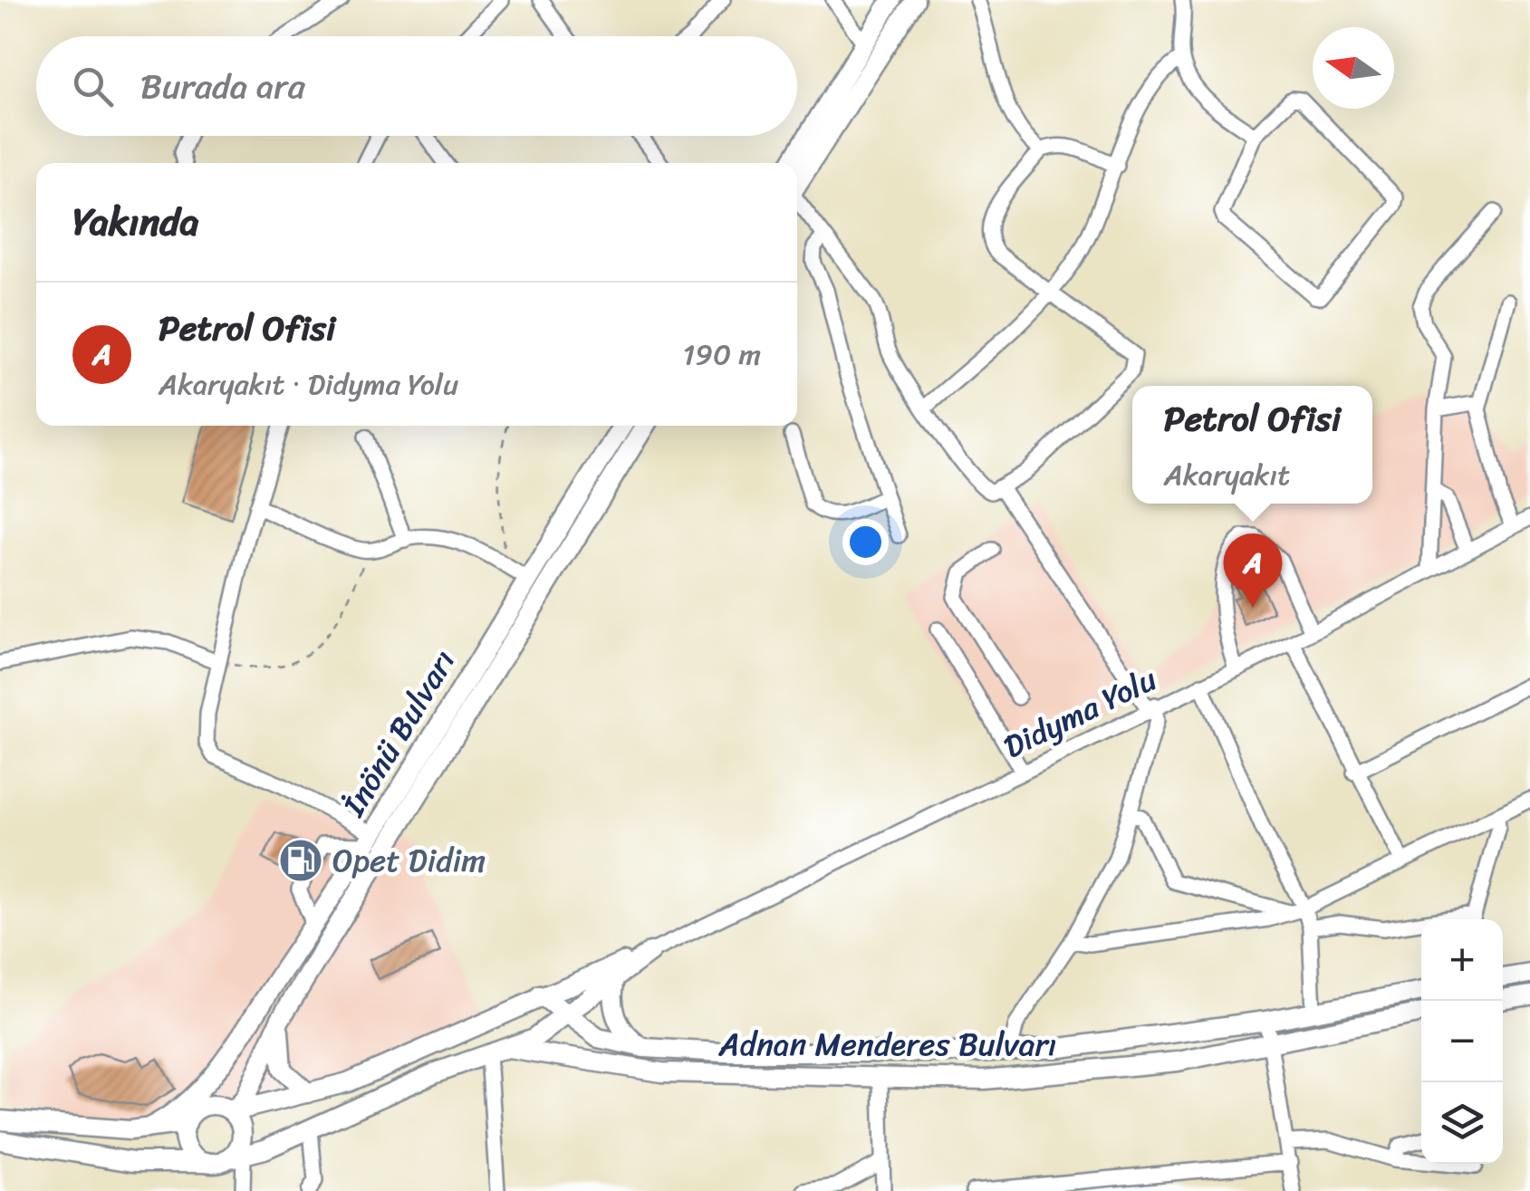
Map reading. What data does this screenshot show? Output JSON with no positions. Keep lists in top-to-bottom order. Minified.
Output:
{"streets":{"main road":["İnönü Bulvarı","Adnan Menderes Bulvarı"],"street":["Didyma Yolu"]},"places":{"fuel station":["Opet Didim"]},"north":"left","page":{"search":"Burada ara","heading":"Yakında","list":[{"mark":"A","name":"Petrol Ofisi","note":"Akaryakıt · Didyma Yolu","value":"190 m"}],"popup":["Petrol Ofisi","Akaryakıt"],"pins":"A","map_buttons":["+","−"]}}
